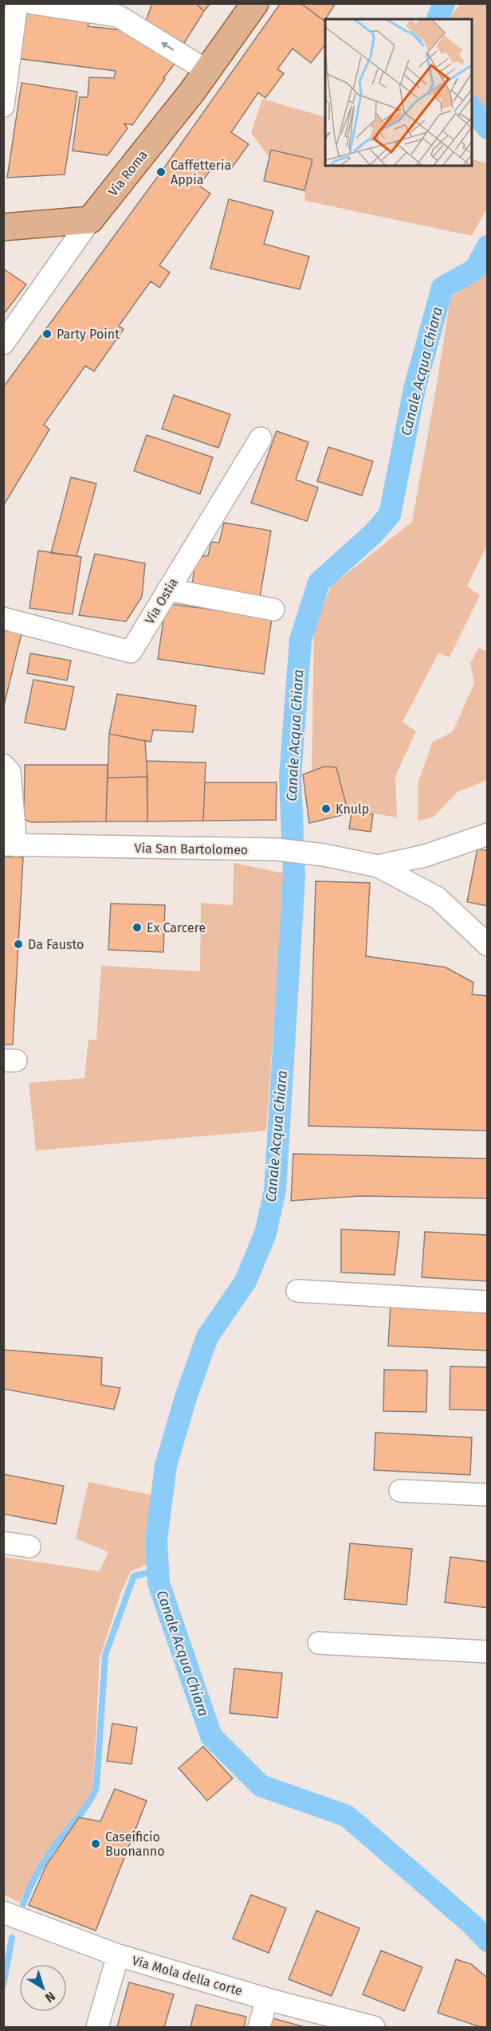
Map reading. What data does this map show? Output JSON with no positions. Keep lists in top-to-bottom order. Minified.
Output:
{"streets":{"main road":["Via Roma"],"street":["Via Ostia","Via San Bartolomeo","Via Mola della corte"]},"water":["Canale Acqua Chiara"],"places":["Caffetteria Appia","Party Point","Knulp","Ex Carcere","Da Fausto","Caseificio Buonanno"],"north":"bottom right"}
